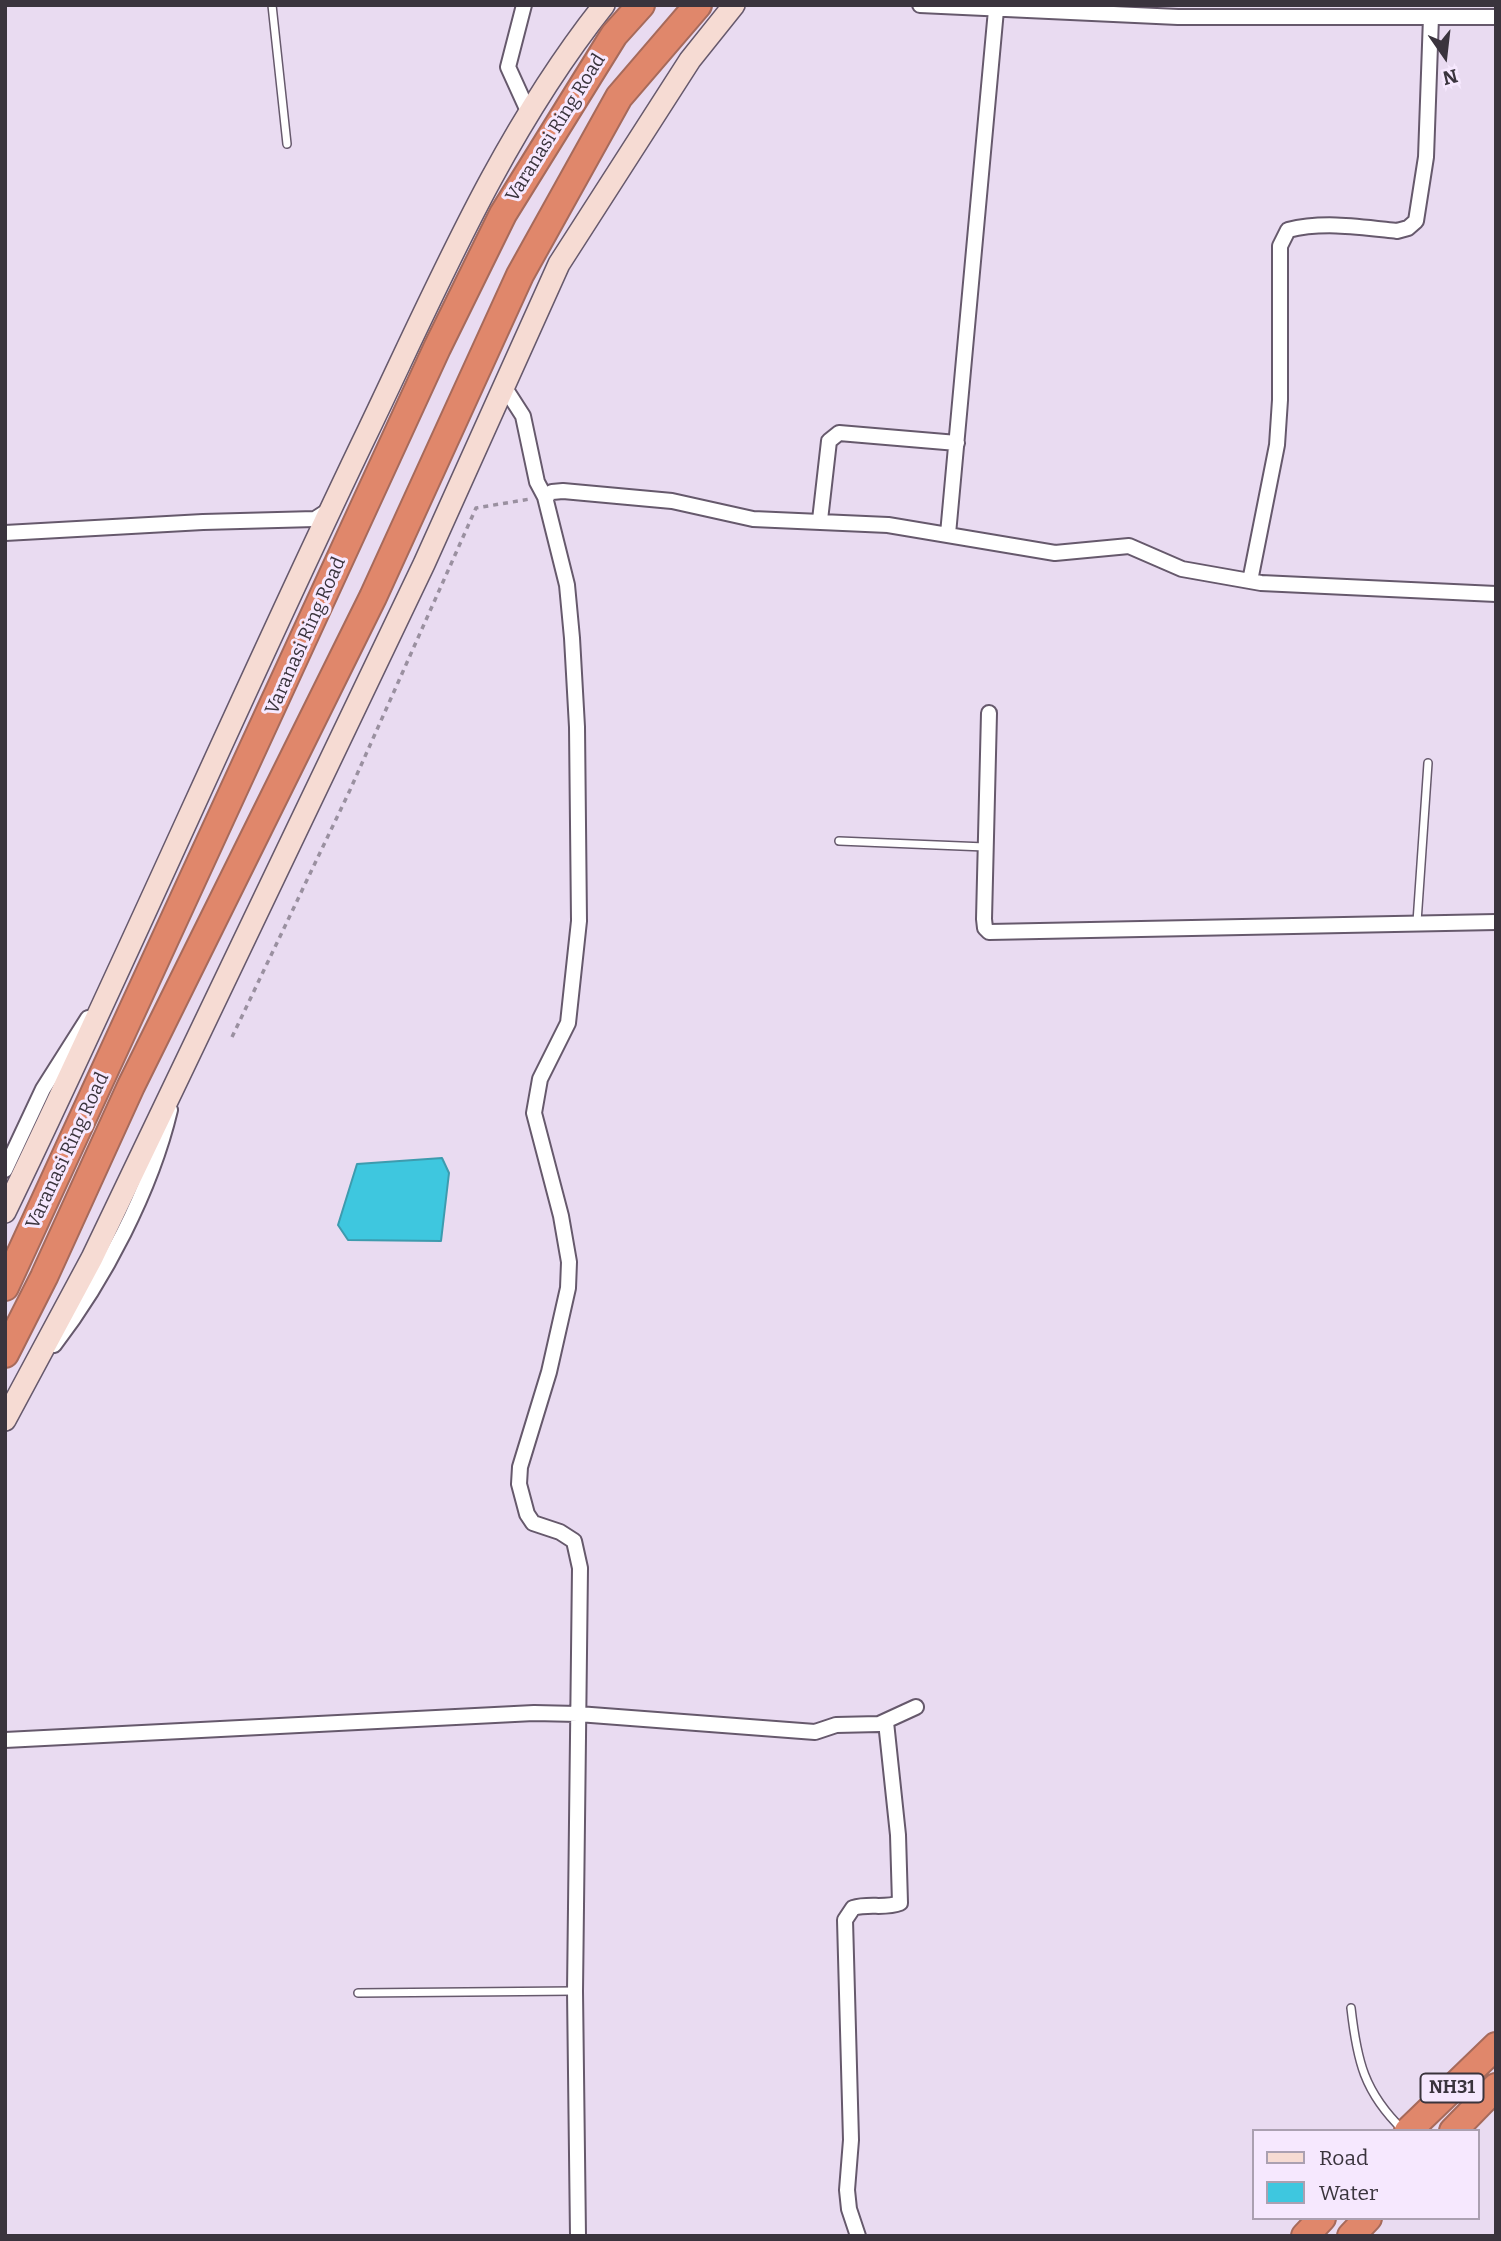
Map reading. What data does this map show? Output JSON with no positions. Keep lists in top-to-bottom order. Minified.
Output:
{"streets":{"highway":["Varanasi Ring Road","NH31"]},"legend":["Road","Water"],"north":"bottom"}
